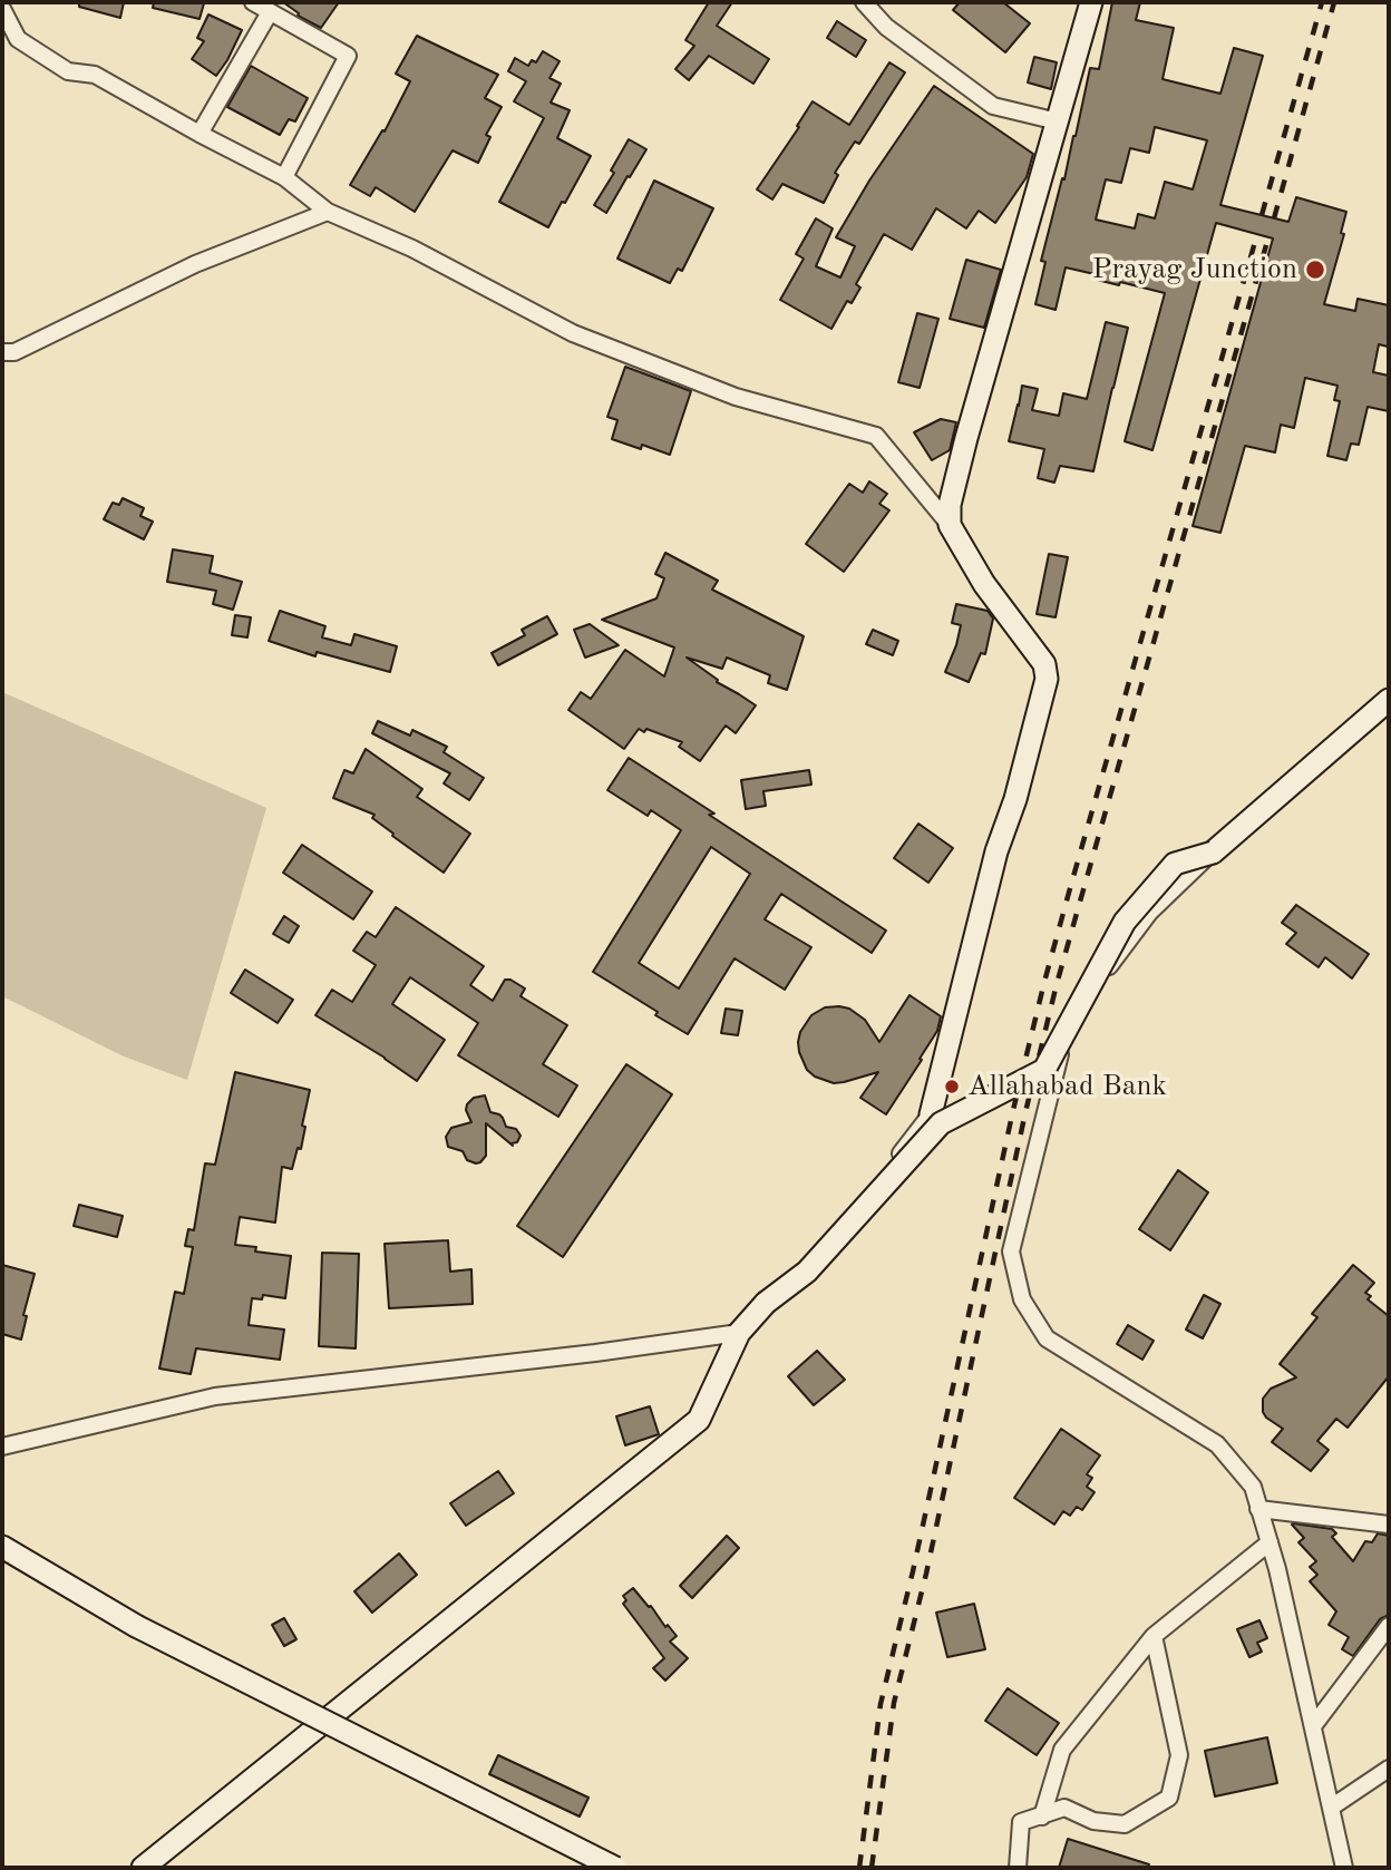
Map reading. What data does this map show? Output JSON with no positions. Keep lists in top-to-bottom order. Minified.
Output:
{"places":["Prayag Junction","Allahabad Bank"]}
